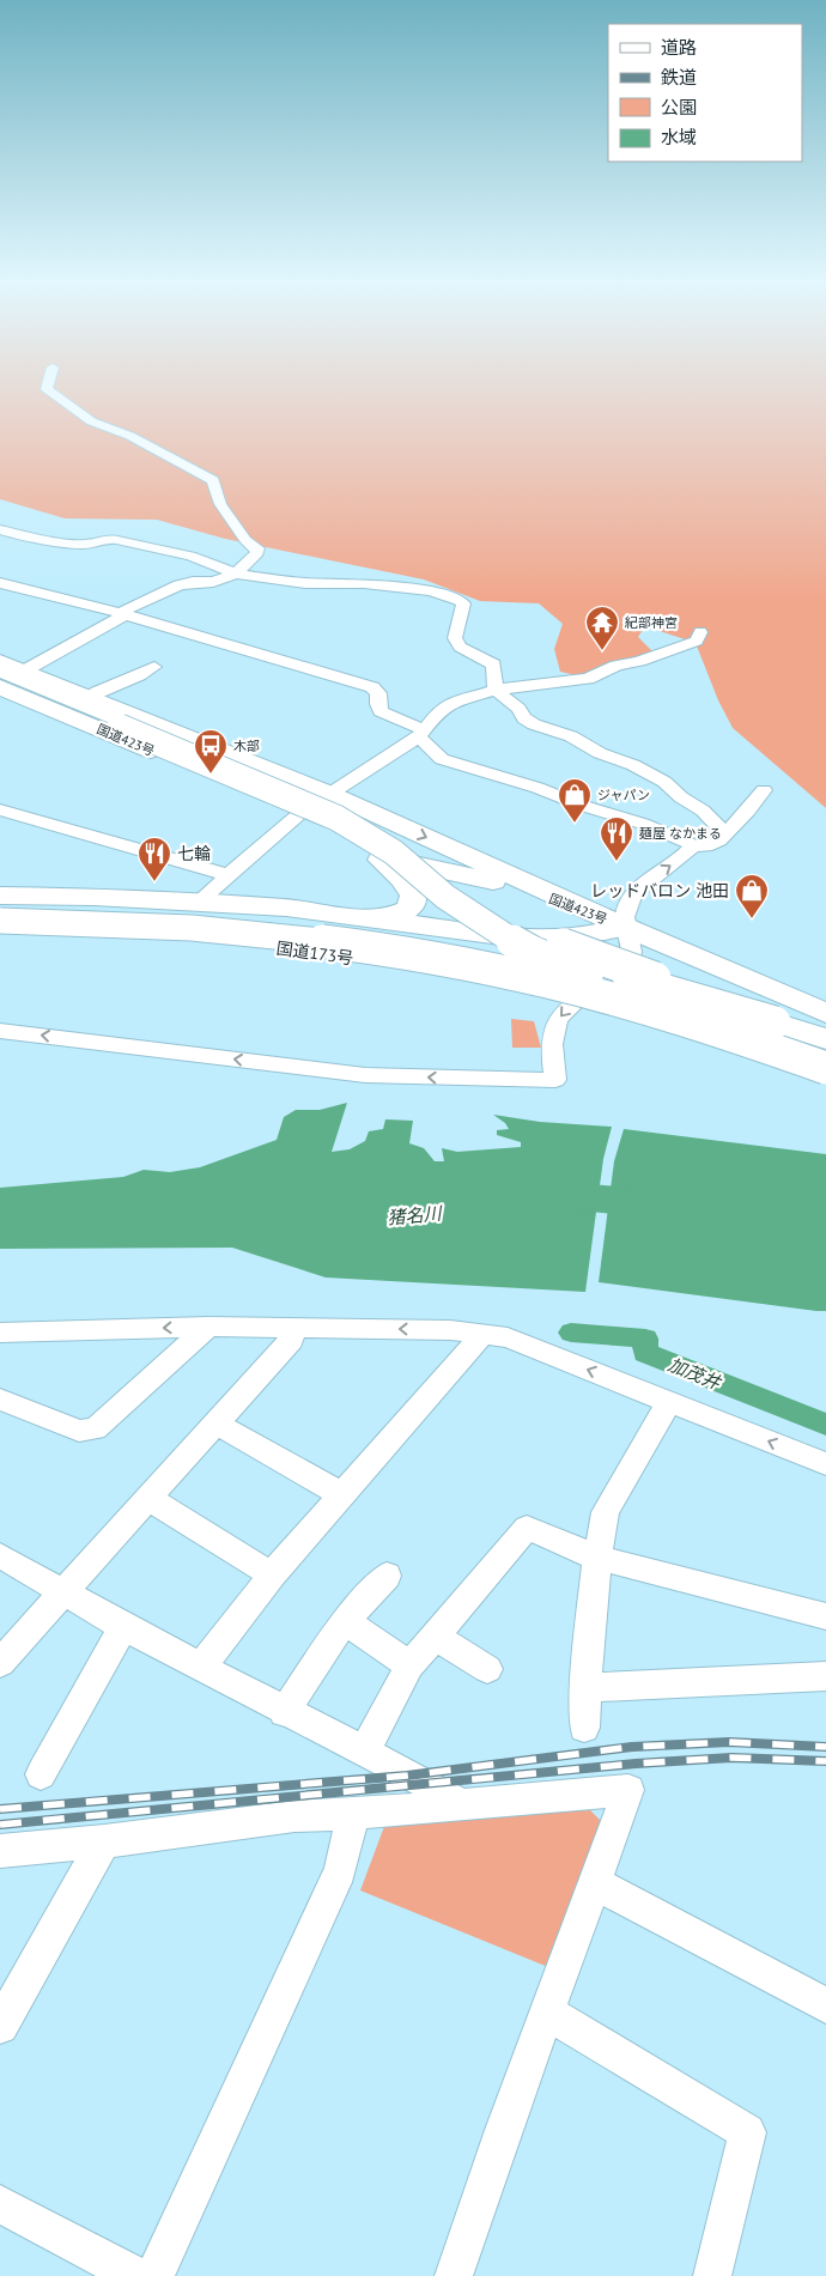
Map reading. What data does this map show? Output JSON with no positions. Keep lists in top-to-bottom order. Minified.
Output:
{"streets":{"highway":["国道423号","国道173号"]},"crossings":[["国道423号","国道173号"]],"water":["猪名川","加茂井"],"places":{"temple":["紀部神宮"],"bus stop":["木部"],"shop":["ジャパン","レッドバロン 池田"],"restaurant":["麺屋 なかまる","七輪"]},"legend":["道路","鉄道","公園","水域"]}
